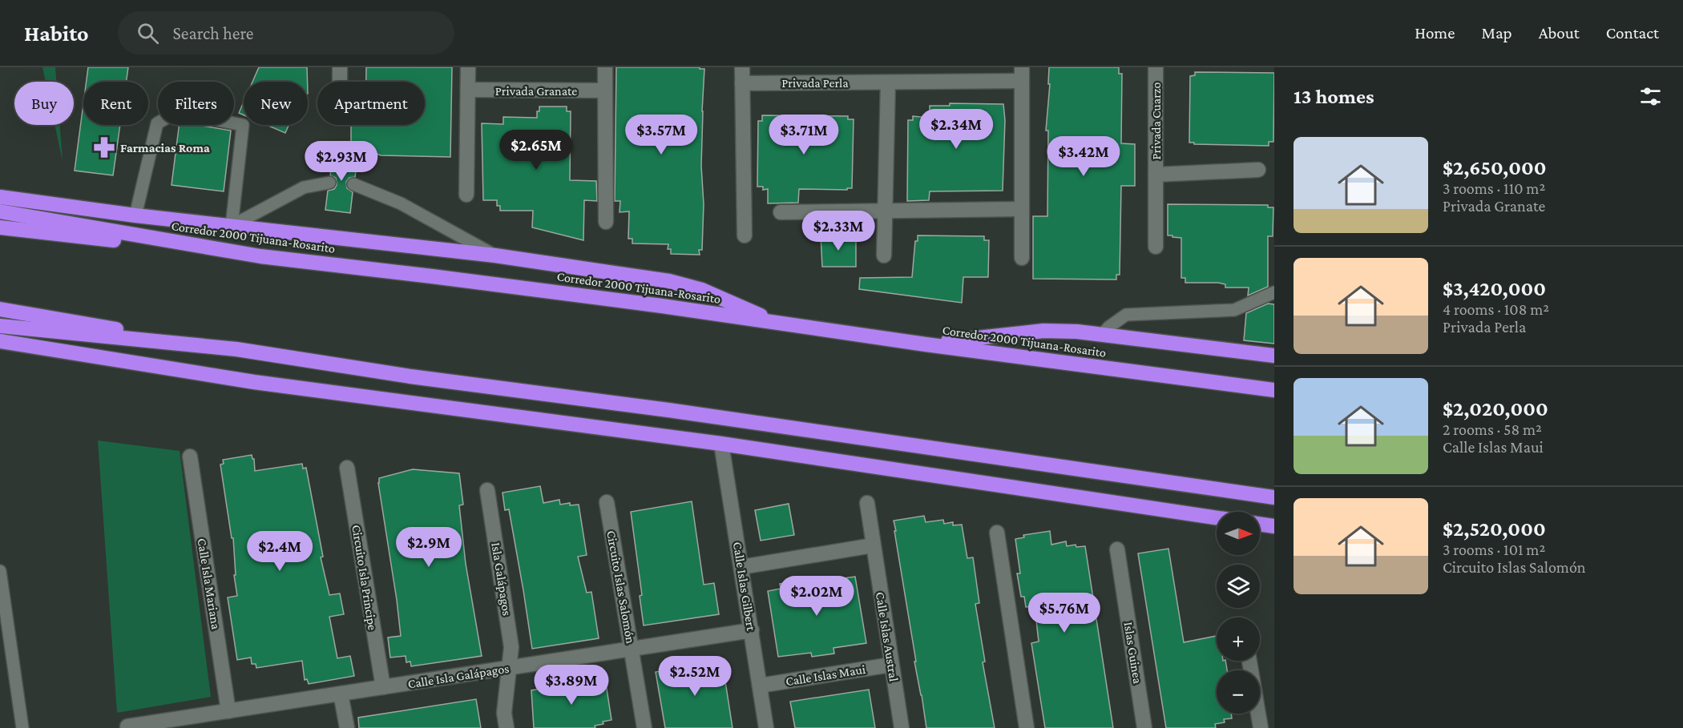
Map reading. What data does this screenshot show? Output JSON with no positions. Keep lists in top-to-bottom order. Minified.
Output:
{"streets":{"highway":["Corredor 2000 Tijuana-Rosarito"],"street":["Privada Perla","Privada Granate","Privada Cuarzo","Circuito Isla Principe","Isla Galápagos","Calle Isla Mariana","Calle Islas Gilbert","Circuito Islas Salomón","Calle Islas Austral","Islas Guinea","Calle Islas Maui","Calle Isla Galápagos"]},"crossings":[["Circuito Isla Principe","Calle Isla Galápagos"],["Isla Galápagos","Calle Isla Galápagos"],["Calle Isla Mariana","Calle Isla Galápagos"],["Calle Islas Gilbert","Calle Islas Maui"],["Calle Islas Gilbert","Calle Isla Galápagos"],["Circuito Islas Salomón","Calle Isla Galápagos"],["Calle Islas Austral","Calle Islas Maui"]],"places":{"pharmacy":["Farmacias Roma"]},"north":"right","page":{"header":"Habito","search":"Search here","nav":["Home","Map","About","Contact"],"heading":"13 homes","chip":["Buy","Rent","Filters","New","Apartment"],"price":["$2.34M","$3.57M","$3.71M","$2.65M","$3.42M","$2.93M","$2.33M","$2.9M","$2.4M","$2.02M","$5.76M","$2.52M","$3.89M"],"list":[{"name":"$2,650,000","note":"3 rooms · 110 m² · Privada Granate"},{"name":"$3,420,000","note":"4 rooms · 108 m² · Privada Perla"},{"name":"$2,020,000","note":"2 rooms · 58 m² · Calle Islas Maui"},{"name":"$2,520,000","note":"3 rooms · 101 m² · Circuito Islas Salomón"}],"map_buttons":["+","−"]}}
